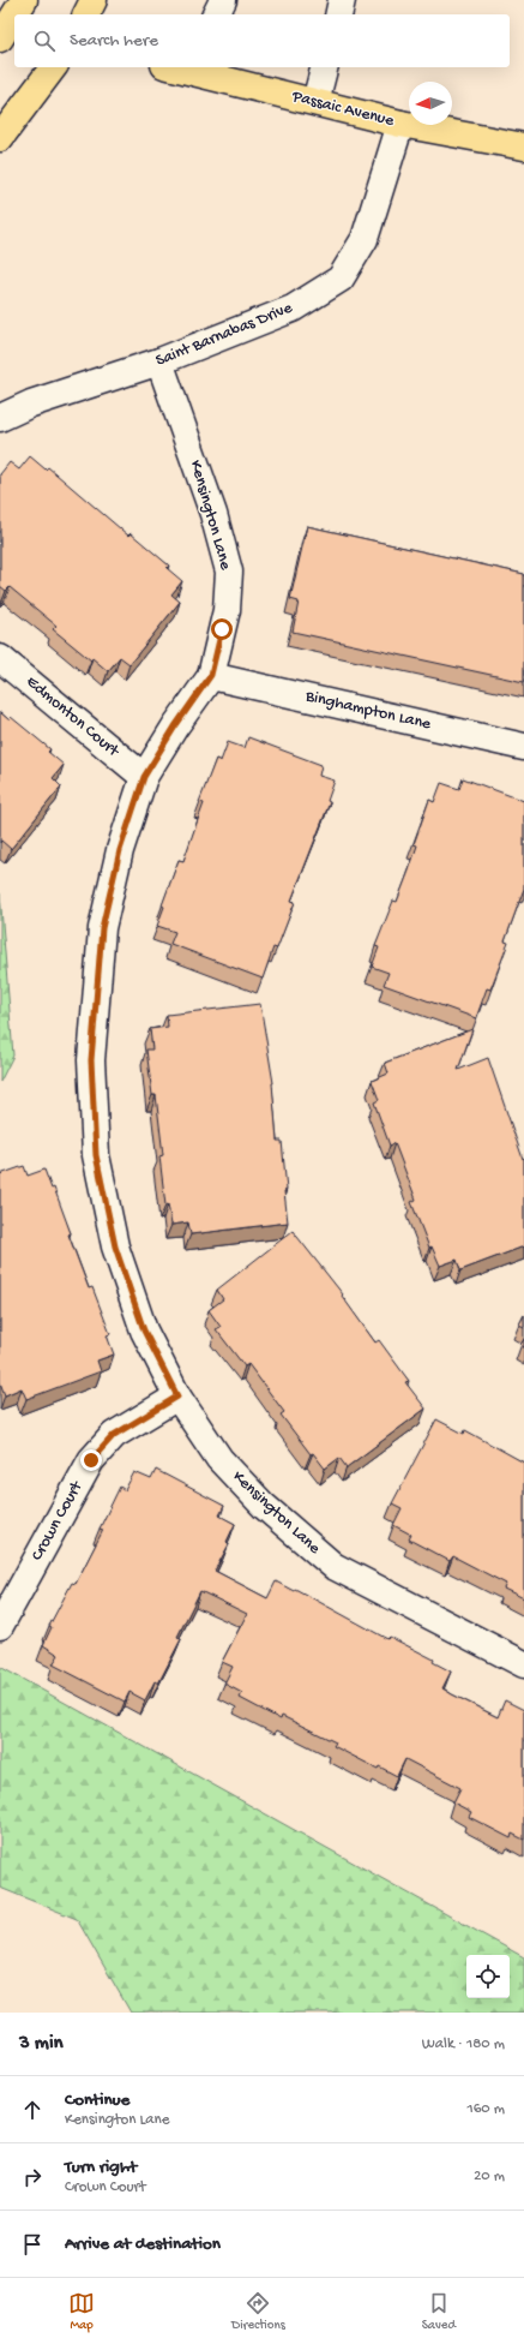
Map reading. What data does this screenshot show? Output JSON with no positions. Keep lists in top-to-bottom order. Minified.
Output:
{"streets":{"main road":["Passaic Avenue"],"street":["Saint Barnabas Drive","Kensington Lane","Binghampton Lane","Edmonton Court","Crown Court"]},"crossings":[["Passaic Avenue","Saint Barnabas Drive"],["Saint Barnabas Drive","Kensington Lane"],["Kensington Lane","Binghampton Lane"],["Kensington Lane","Edmonton Court"],["Kensington Lane","Crown Court"]],"north":"left","page":{"search":"Search here","heading":["3 min","Walk · 180 m"],"list":[["Continue","Kensington Lane","160 m"],["Turn right","Crown Court","20 m"],"Arrive at destination"],"nav":["Map","Directions","Saved"]}}
